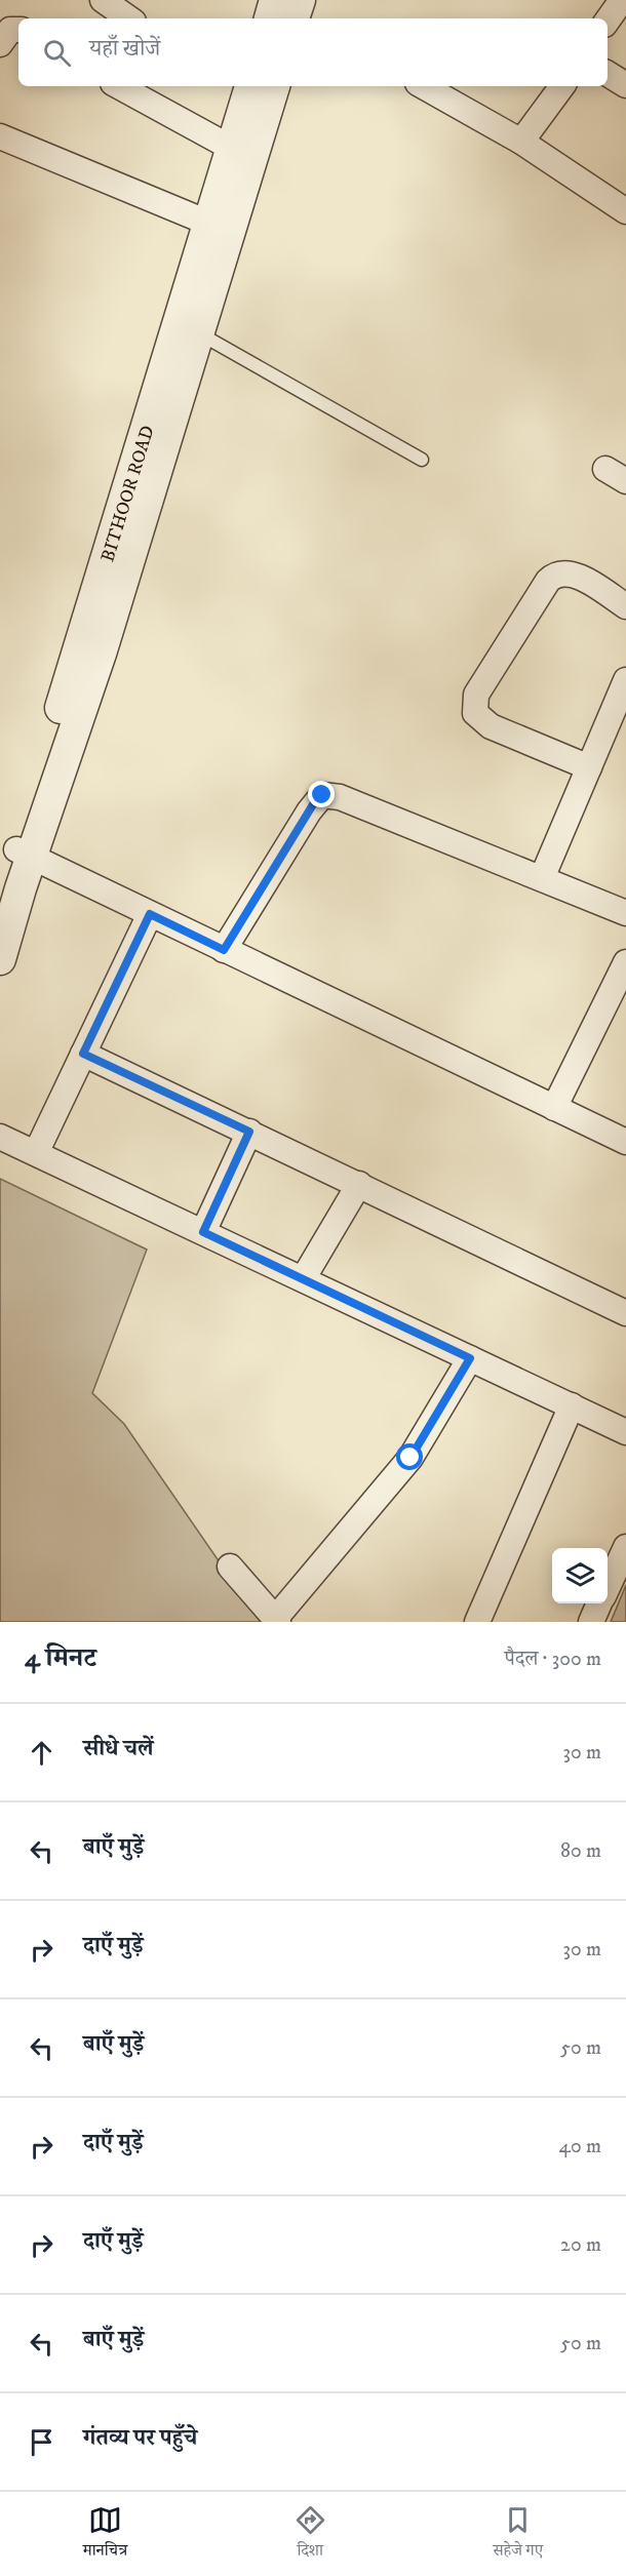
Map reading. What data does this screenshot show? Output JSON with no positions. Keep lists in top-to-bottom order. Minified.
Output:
{"streets":{"street":["BITHOOR ROAD"]},"page":{"search":"यहाँ खोजें","heading":["4 मिनट","पैदल · 300 m"],"list":[["सीधे चलें","30 m"],["बाएँ मुड़ें","80 m"],["दाएँ मुड़ें","30 m"],["बाएँ मुड़ें","50 m"],["दाएँ मुड़ें","40 m"],["दाएँ मुड़ें","20 m"],["बाएँ मुड़ें","50 m"],"गंतव्य पर पहुँचे"],"nav":["मानचित्र","दिशा","सहेजे गए"]}}
